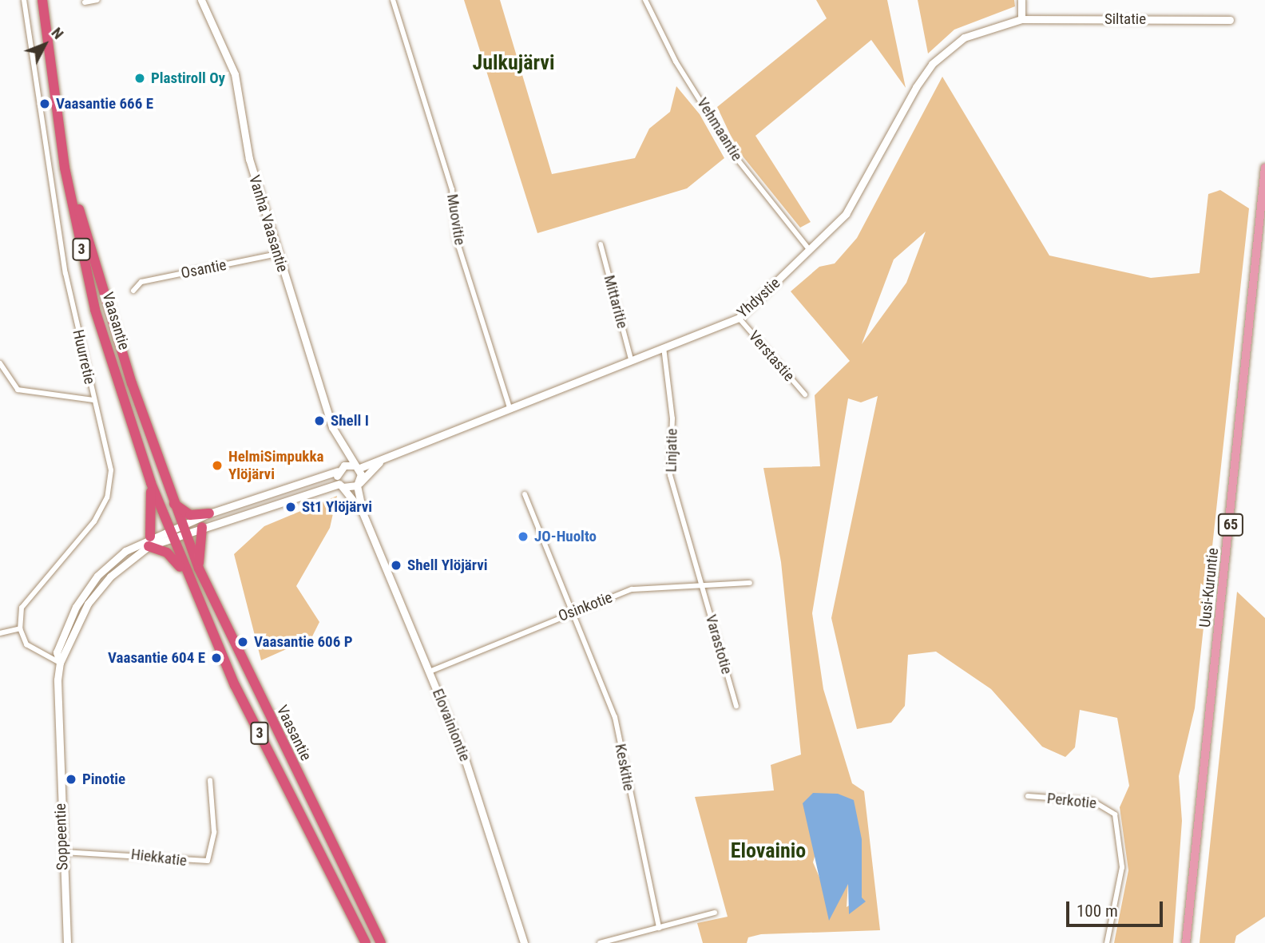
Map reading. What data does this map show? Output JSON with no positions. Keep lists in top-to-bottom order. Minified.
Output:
{"streets":{"highway":["3","Vaasantie"],"main road":["Siltatie","Vanha Vaasantie","Yhdystie","65","Uusi-Kuruntie","Elovainiontie","Soppeentie"],"street":["Vehmaantie","Muovitie","Osantie","Mittaritie","Verstastie","Huurretie","Linjatie","Osinkotie","Varastotie","Keskitie","Perkotie","Hiekkatie"]},"crossings":[["Siltatie","Yhdystie"],["Vehmaantie","Yhdystie"],["Muovitie","Yhdystie"],["Vanha Vaasantie","Osantie"],["Vanha Vaasantie","Yhdystie"],["Vanha Vaasantie","Elovainiontie"],["Yhdystie","Mittaritie"],["Yhdystie","Verstastie"],["Yhdystie","Linjatie"],["Yhdystie","Elovainiontie"],["Vaasantie","Soppeentie"],["Linjatie","Osinkotie"],["Linjatie","Varastotie"],["Osinkotie","Varastotie"],["Osinkotie","Elovainiontie"],["Osinkotie","Keskitie"],["Soppeentie","Hiekkatie"]],"districts":["Julkujärvi","Elovainio"],"places":["Plastiroll Oy","Vaasantie 666 E","Shell I","HelmiSimpukka Ylöjärvi","St1 Ylöjärvi","JO-Huolto","Shell Ylöjärvi","Vaasantie 606 P","Vaasantie 604 E","Pinotie"],"scale_bar":"100 m","north":"top right"}
